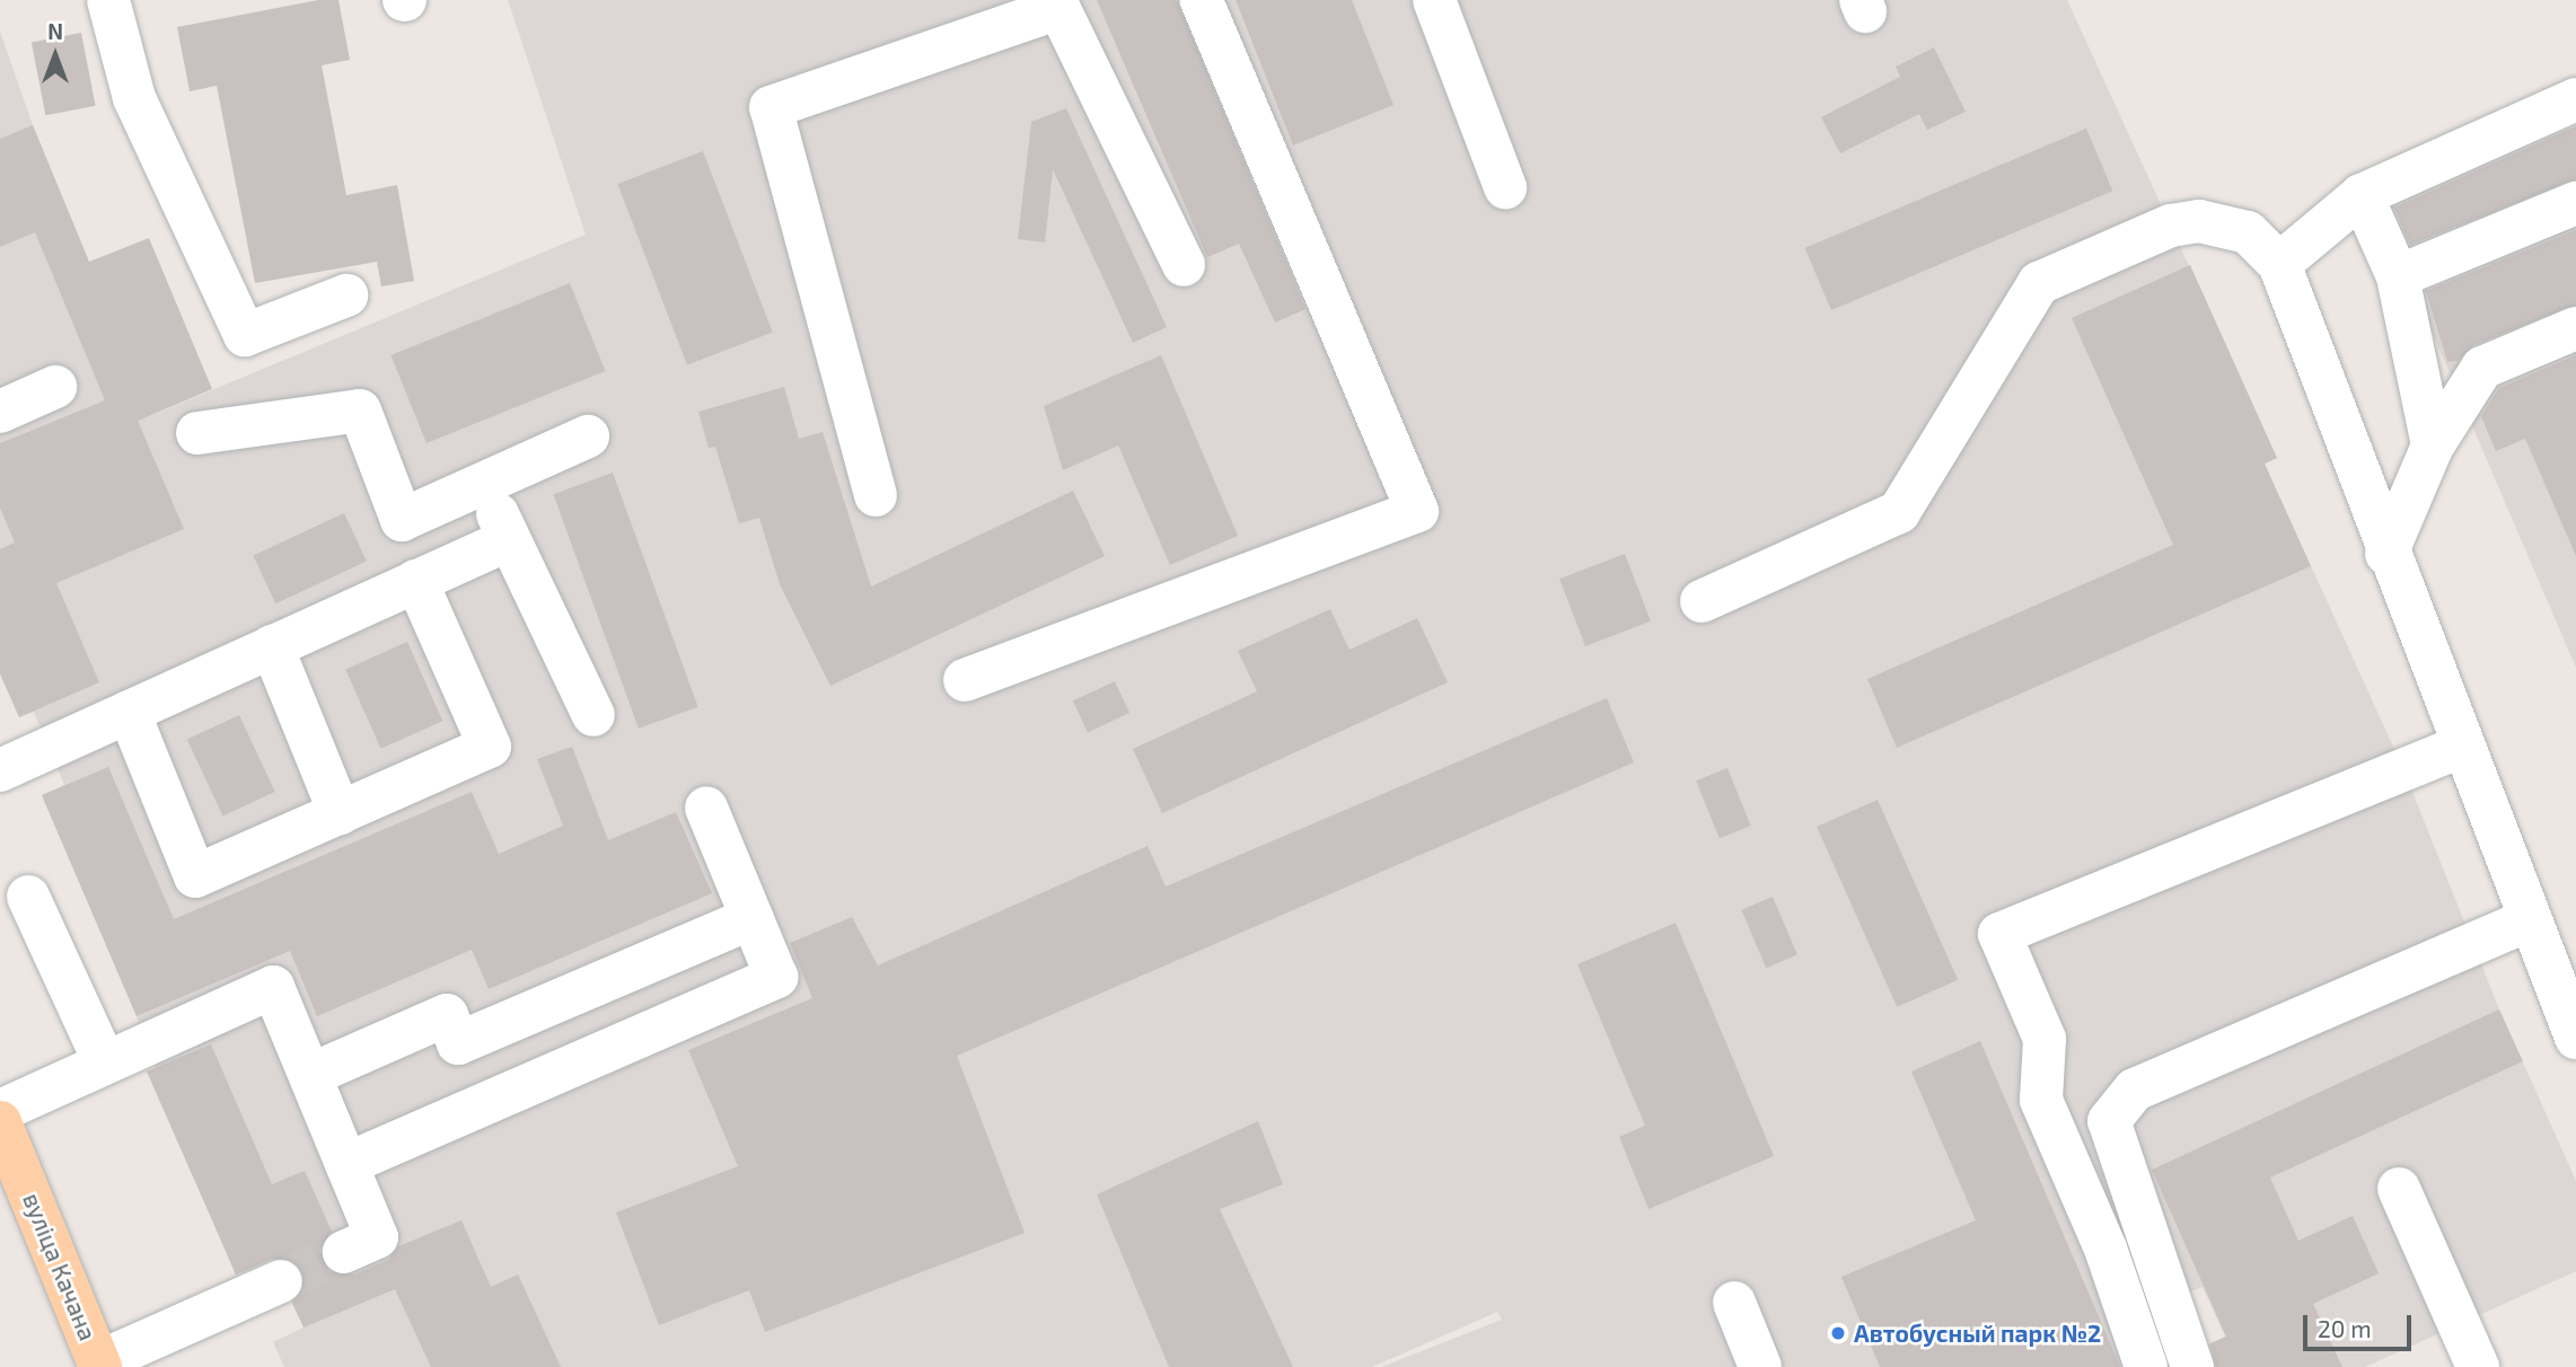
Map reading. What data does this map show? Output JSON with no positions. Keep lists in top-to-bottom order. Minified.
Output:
{"streets":{"main road":["вуліца Качана"]},"places":["Автобусный парк №2"],"scale_bar":"20 m","north":"top"}
